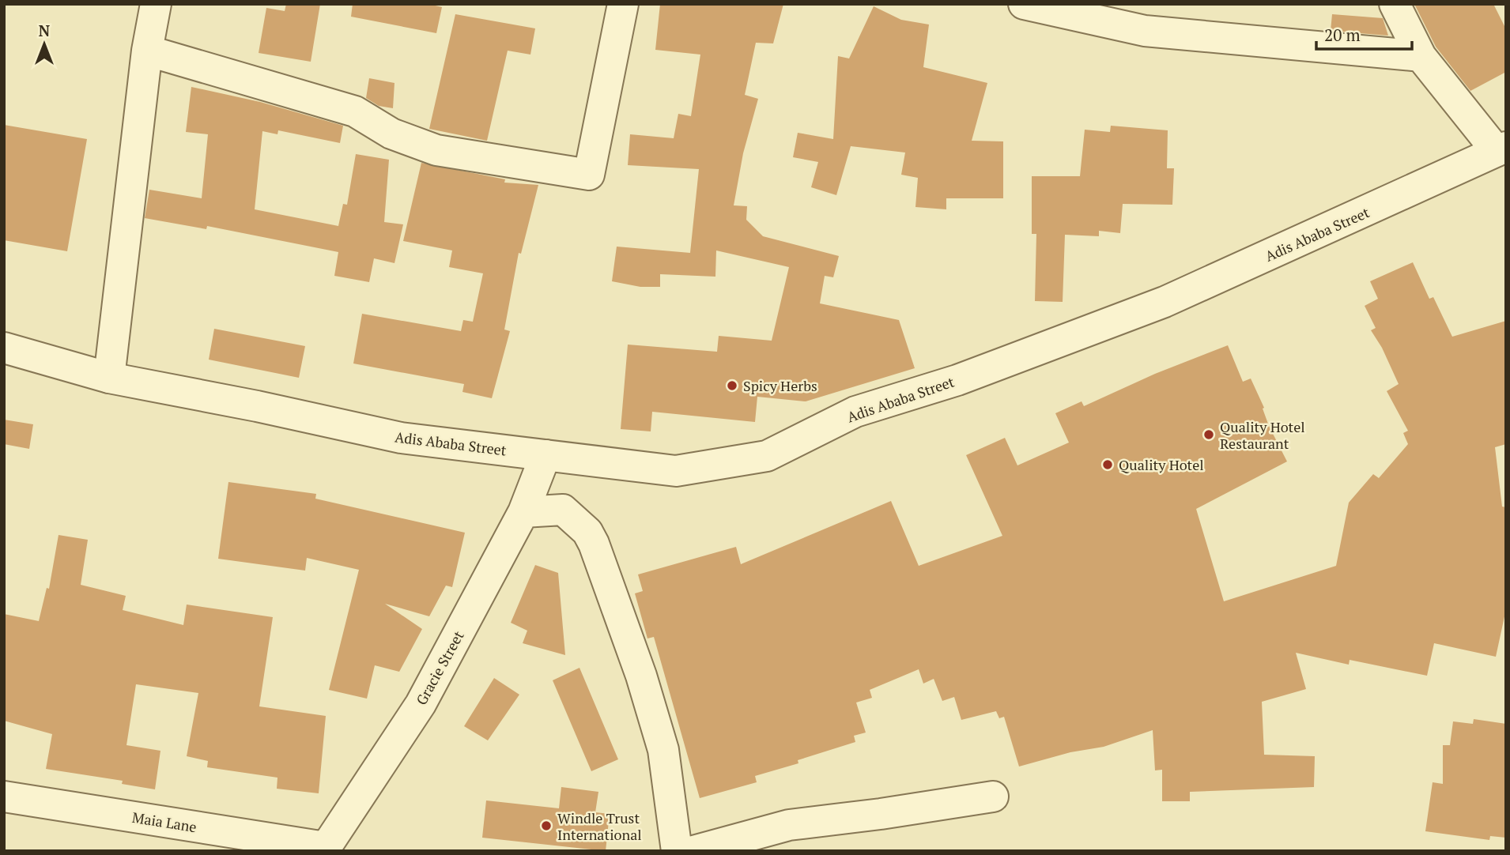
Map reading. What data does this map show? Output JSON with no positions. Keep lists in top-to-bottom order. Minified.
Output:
{"streets":{"street":["Adis Ababa Street","Gracie Street","Maia Lane"]},"crossings":[["Adis Ababa Street","Gracie Street"],["Gracie Street","Maia Lane"]],"places":["Spicy Herbs","Quality Hotel Restaurant","Quality Hotel","Windle Trust International"],"scale_bar":"20 m","north":"top"}
